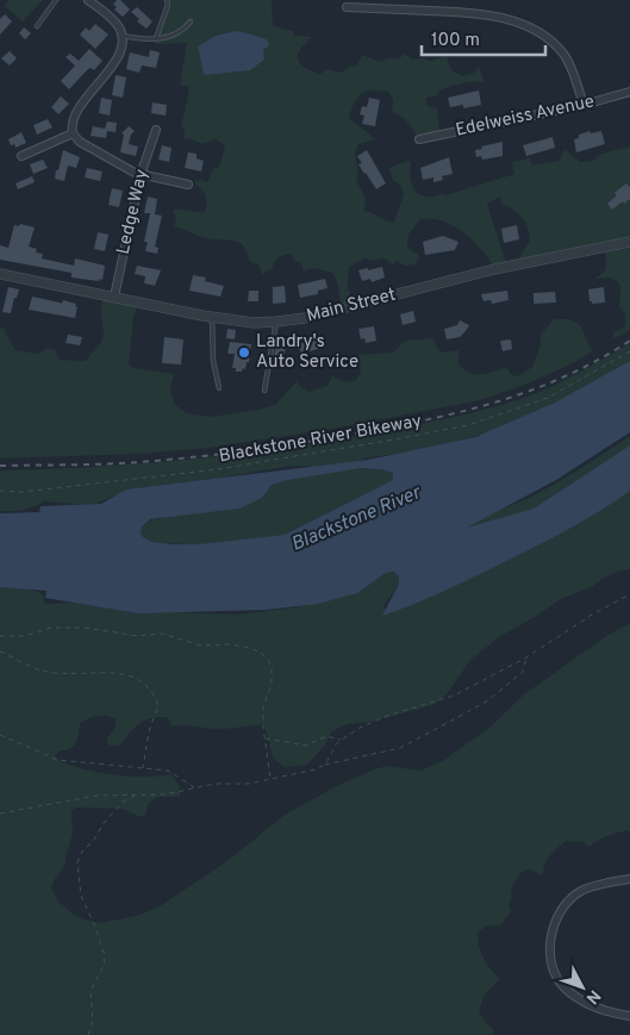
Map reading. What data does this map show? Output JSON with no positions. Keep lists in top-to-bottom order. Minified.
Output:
{"streets":{"street":["Edelweiss Avenue","Ledge Way","Main Street"],"path":["Blackstone River Bikeway"]},"crossings":[["Ledge Way","Main Street"]],"water":["Blackstone River"],"places":["Landry's Auto Service"],"scale_bar":"100 m","north":"bottom right"}
